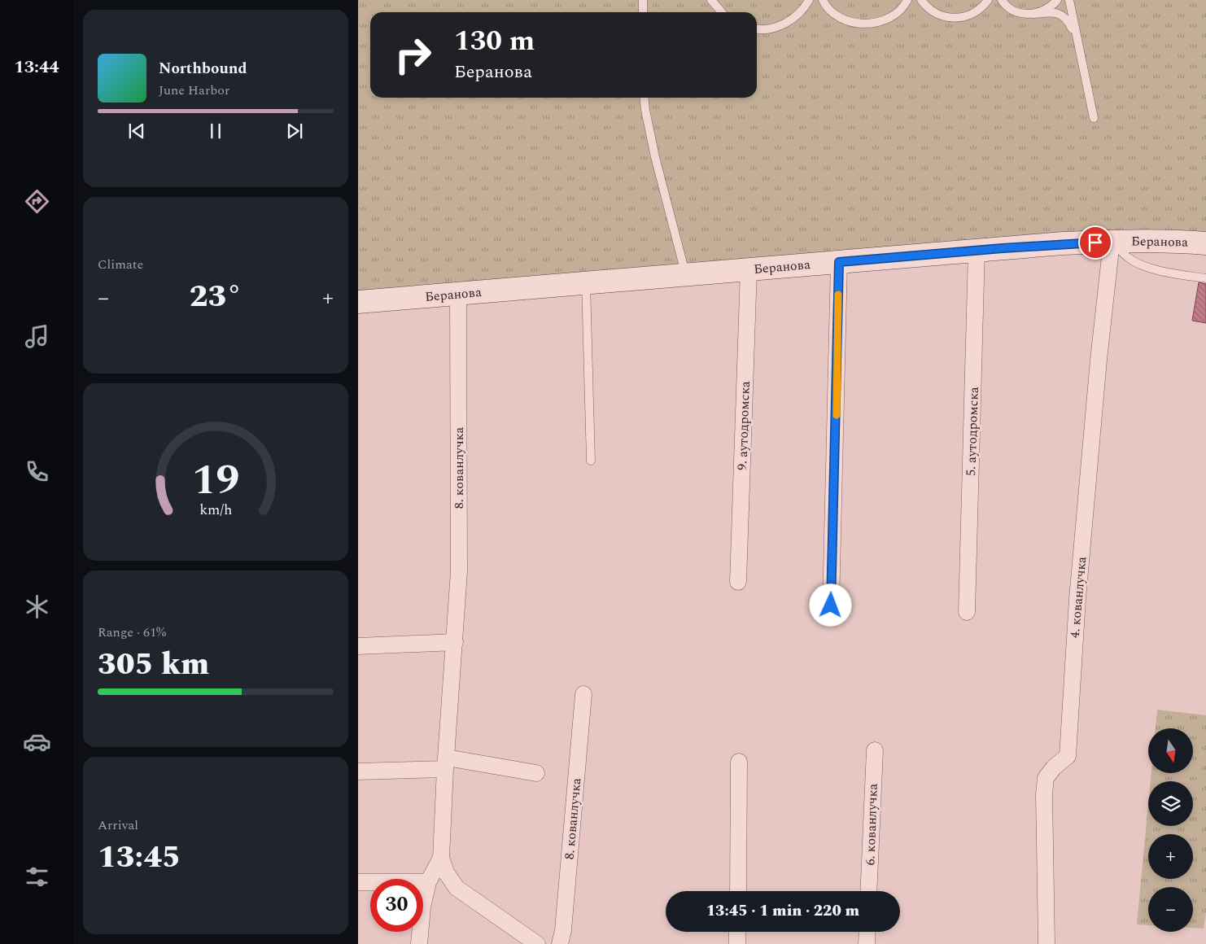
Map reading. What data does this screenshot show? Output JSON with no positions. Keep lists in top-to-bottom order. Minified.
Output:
{"streets":{"main road":["Беранова"],"street":["9. аутодромска","5. аутодромска","8. кованлучка","4. кованлучка","6. кованлучка"]},"crossings":[["Беранова","9. аутодромска"],["Беранова","5. аутодромска"],["Беранова","8. кованлучка"],["Беранова","4. кованлучка"]],"north":"bottom","page":{"tabs":"13:44","turn":["130 m","Беранова"],"song":["Northbound","June Harbor"],"tile":["Climate",["Range · 61%","305 km"],["Arrival","13:45"]],"heat":["−","23°","+"],"map_buttons":["+","−"],"limit":"30","trip":"13:45 · 1 min · 220 m","gauge":["19","km/h"]}}
